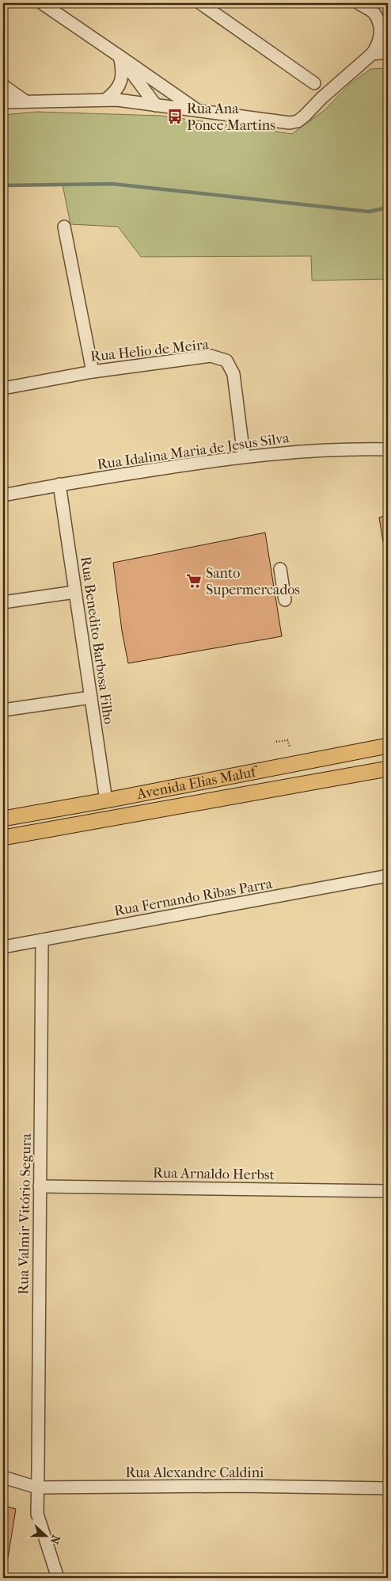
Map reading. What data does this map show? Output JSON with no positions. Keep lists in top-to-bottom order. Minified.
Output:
{"streets":{"main road":["Avenida Elias Maluf"],"street":["Rua Helio de Meira","Rua Idalina Maria de Jesus Silva","Rua Benedito Barbosa Filho","Rua Fernando Ribas Parra","Rua Arnaldo Herbst","Rua Valmir Vitório Segura","Rua Alexandre Caldini"]},"crossings":[["Rua Helio de Meira","Rua Idalina Maria de Jesus Silva"],["Rua Idalina Maria de Jesus Silva","Rua Benedito Barbosa Filho"],["Rua Benedito Barbosa Filho","Avenida Elias Maluf"],["Rua Fernando Ribas Parra","Rua Valmir Vitório Segura"],["Rua Arnaldo Herbst","Rua Valmir Vitório Segura"],["Rua Valmir Vitório Segura","Rua Alexandre Caldini"]],"places":{"bus stop":["Rua Ana Ponce Martins"],"supermarket":["Santo Supermercados"]},"north":"right"}
